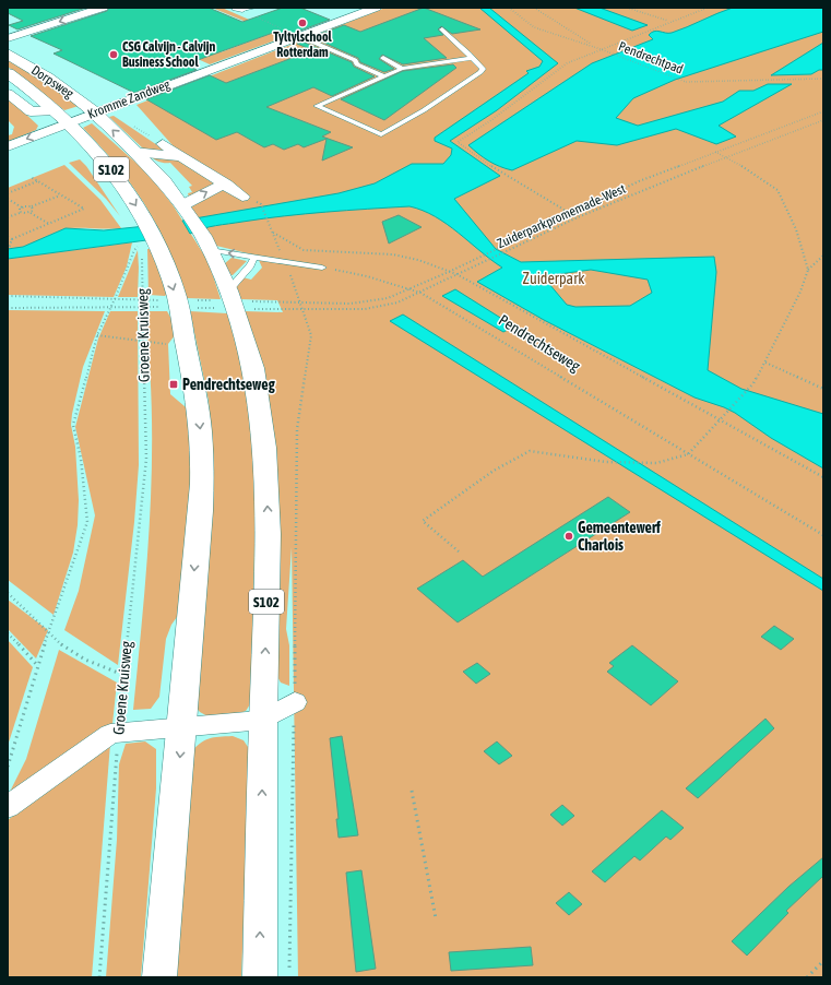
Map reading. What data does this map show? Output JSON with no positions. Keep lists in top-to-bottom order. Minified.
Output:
{"streets":{"main road":["Dorpsweg","S102","Groene Kruisweg"],"street":["Kromme Zandweg"],"path":["Pendrechtpad","Zuiderparkpromemade-West","Pendrechtseweg"]},"crossings":[["Dorpsweg","Kromme Zandweg"],["Dorpsweg","S102"],["Dorpsweg","Groene Kruisweg"],["Kromme Zandweg","S102"],["Kromme Zandweg","Groene Kruisweg"],["Zuiderparkpromemade-West","Pendrechtseweg"]],"parks":["Zuiderpark"],"places":{"other":["Tyltylschool Rotterdam","CSG Calvijn - Calvijn Business School","Gemeentewerf Charlois"],"transit":["Pendrechtseweg"]}}
